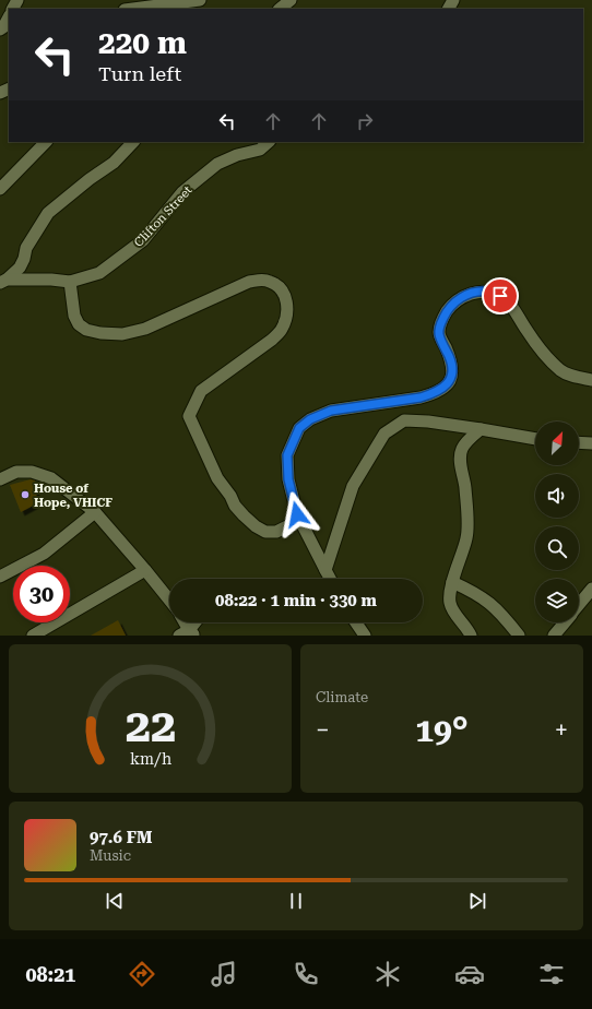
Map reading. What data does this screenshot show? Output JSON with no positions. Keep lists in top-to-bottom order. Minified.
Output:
{"streets":{"street":["Clifton Street"]},"places":["House of Hope, VHICF"],"north":"top right","page":{"turn":["220 m","Turn left"],"limit":"30","trip":"08:22 · 1 min · 330 m","tile":"Climate","heat":["−","19°","+"],"song":["97.6 FM","Music"],"tabs":"08:21","gauge":["22","km/h"]}}
